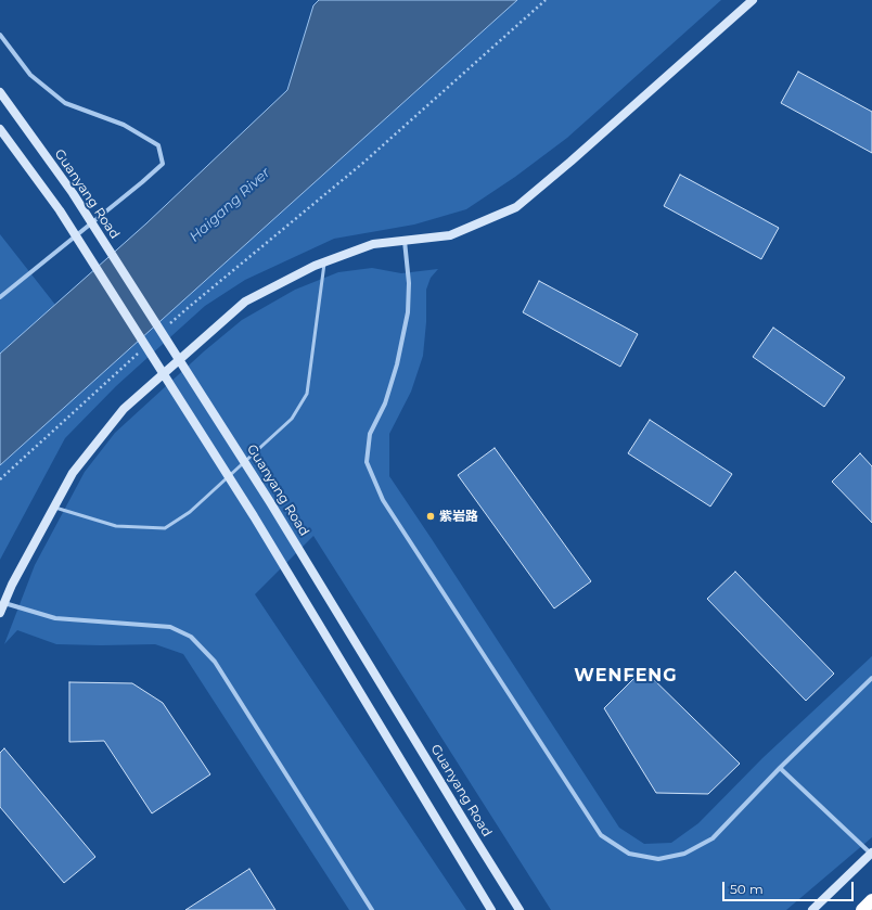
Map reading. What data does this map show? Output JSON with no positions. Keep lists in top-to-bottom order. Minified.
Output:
{"streets":{"street":["Guanyang Road"]},"districts":["WENFENG"],"water":["Haigang River"],"places":["紫岩路"],"scale_bar":"50 m"}
